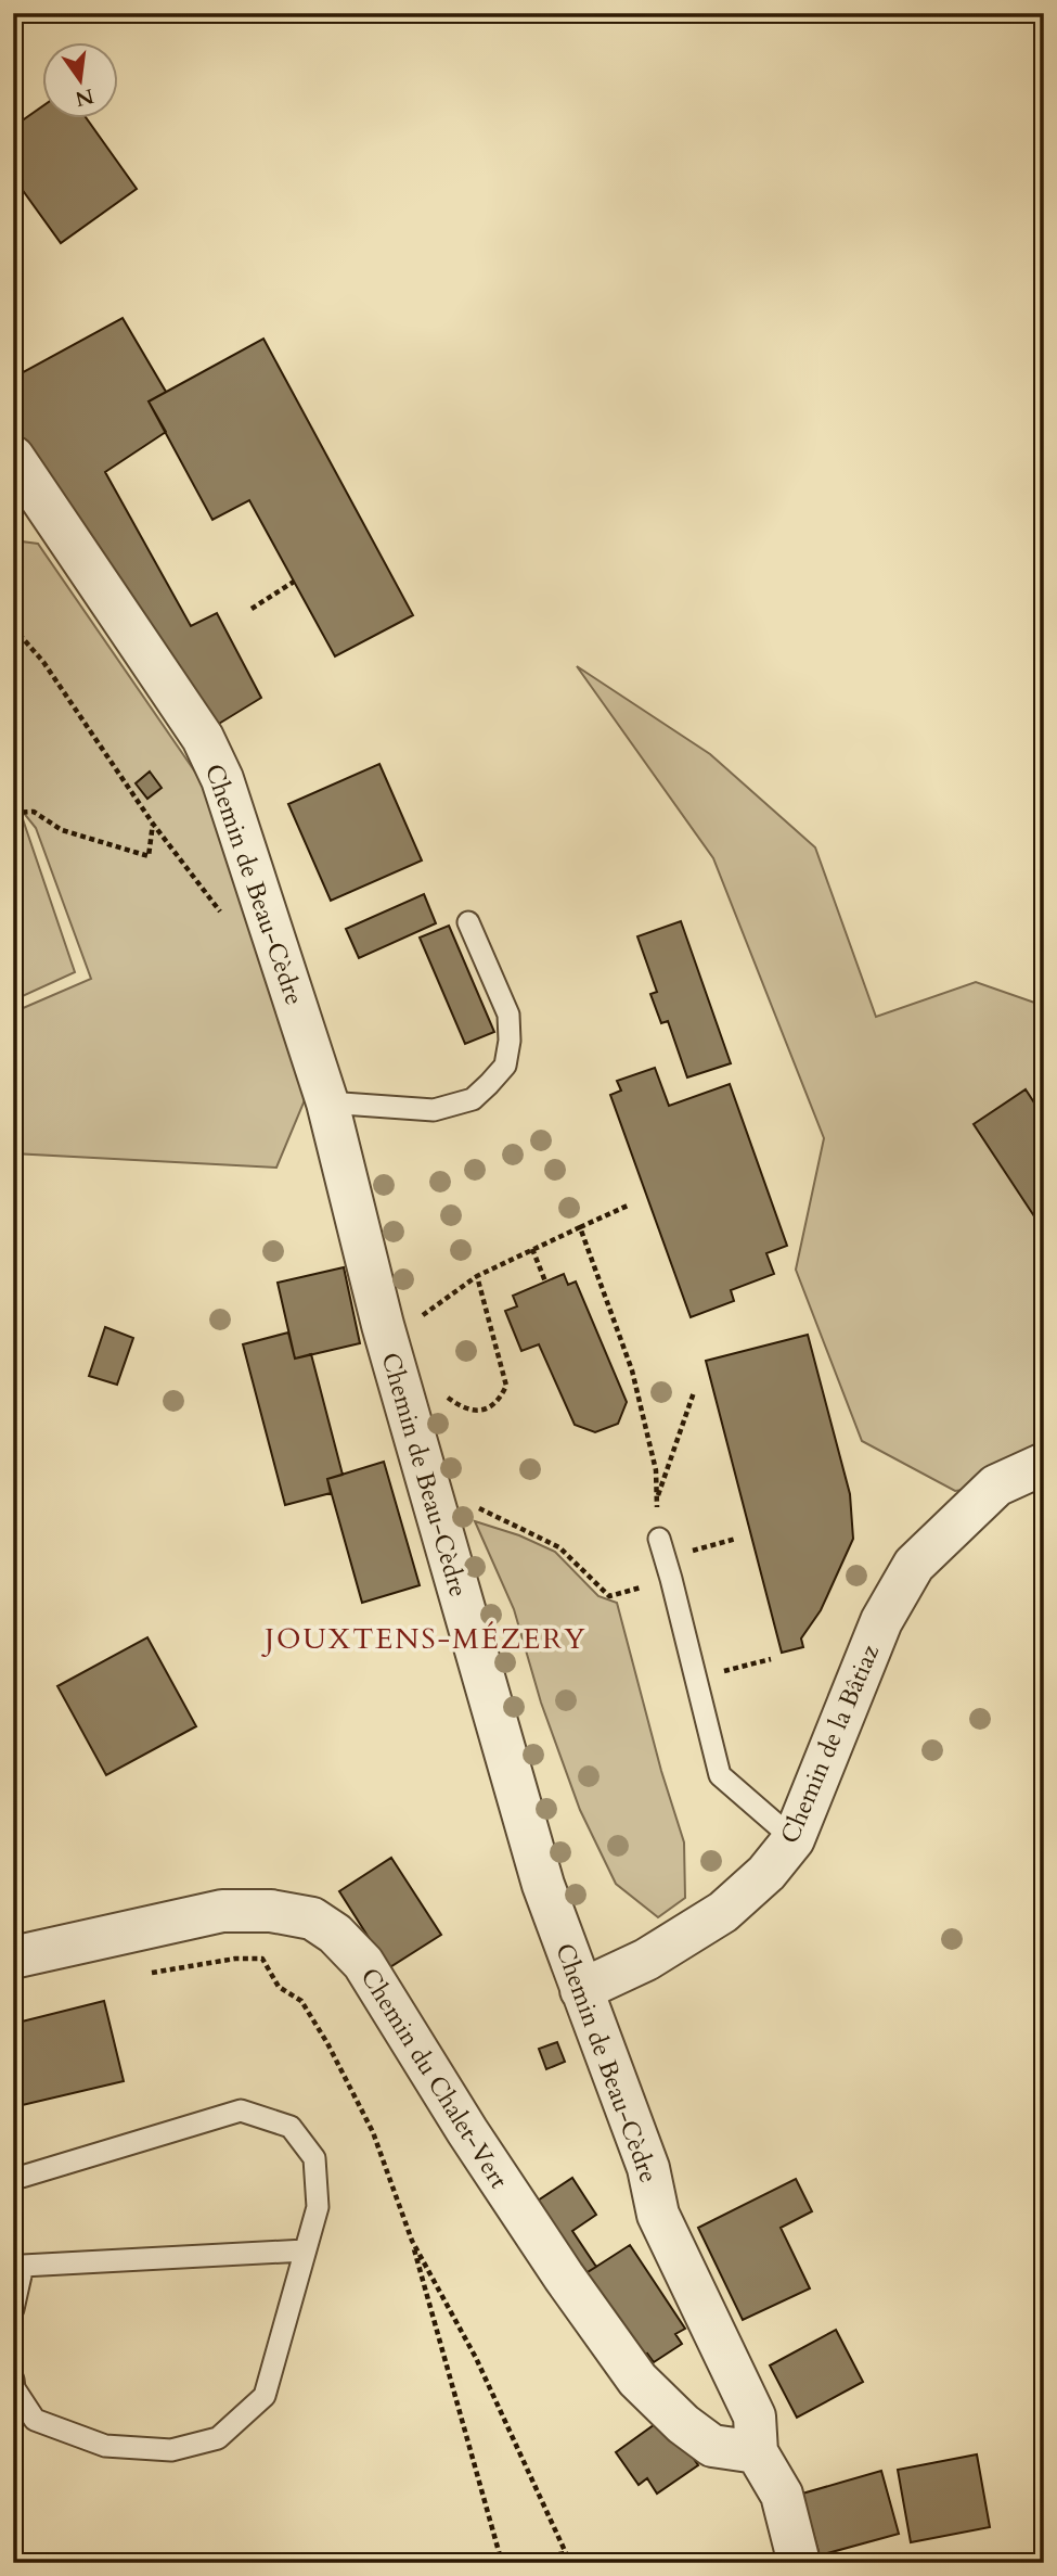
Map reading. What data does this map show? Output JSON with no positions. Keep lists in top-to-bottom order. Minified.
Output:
{"streets":{"street":["Chemin de Beau-Cèdre","Chemin de la Bâtiaz","Chemin du Chalet-Vert"]},"crossings":[["Chemin de Beau-Cèdre","Chemin de la Bâtiaz"],["Chemin de Beau-Cèdre","Chemin du Chalet-Vert"]],"districts":["JOUXTENS-MÉZERY"],"north":"bottom"}
